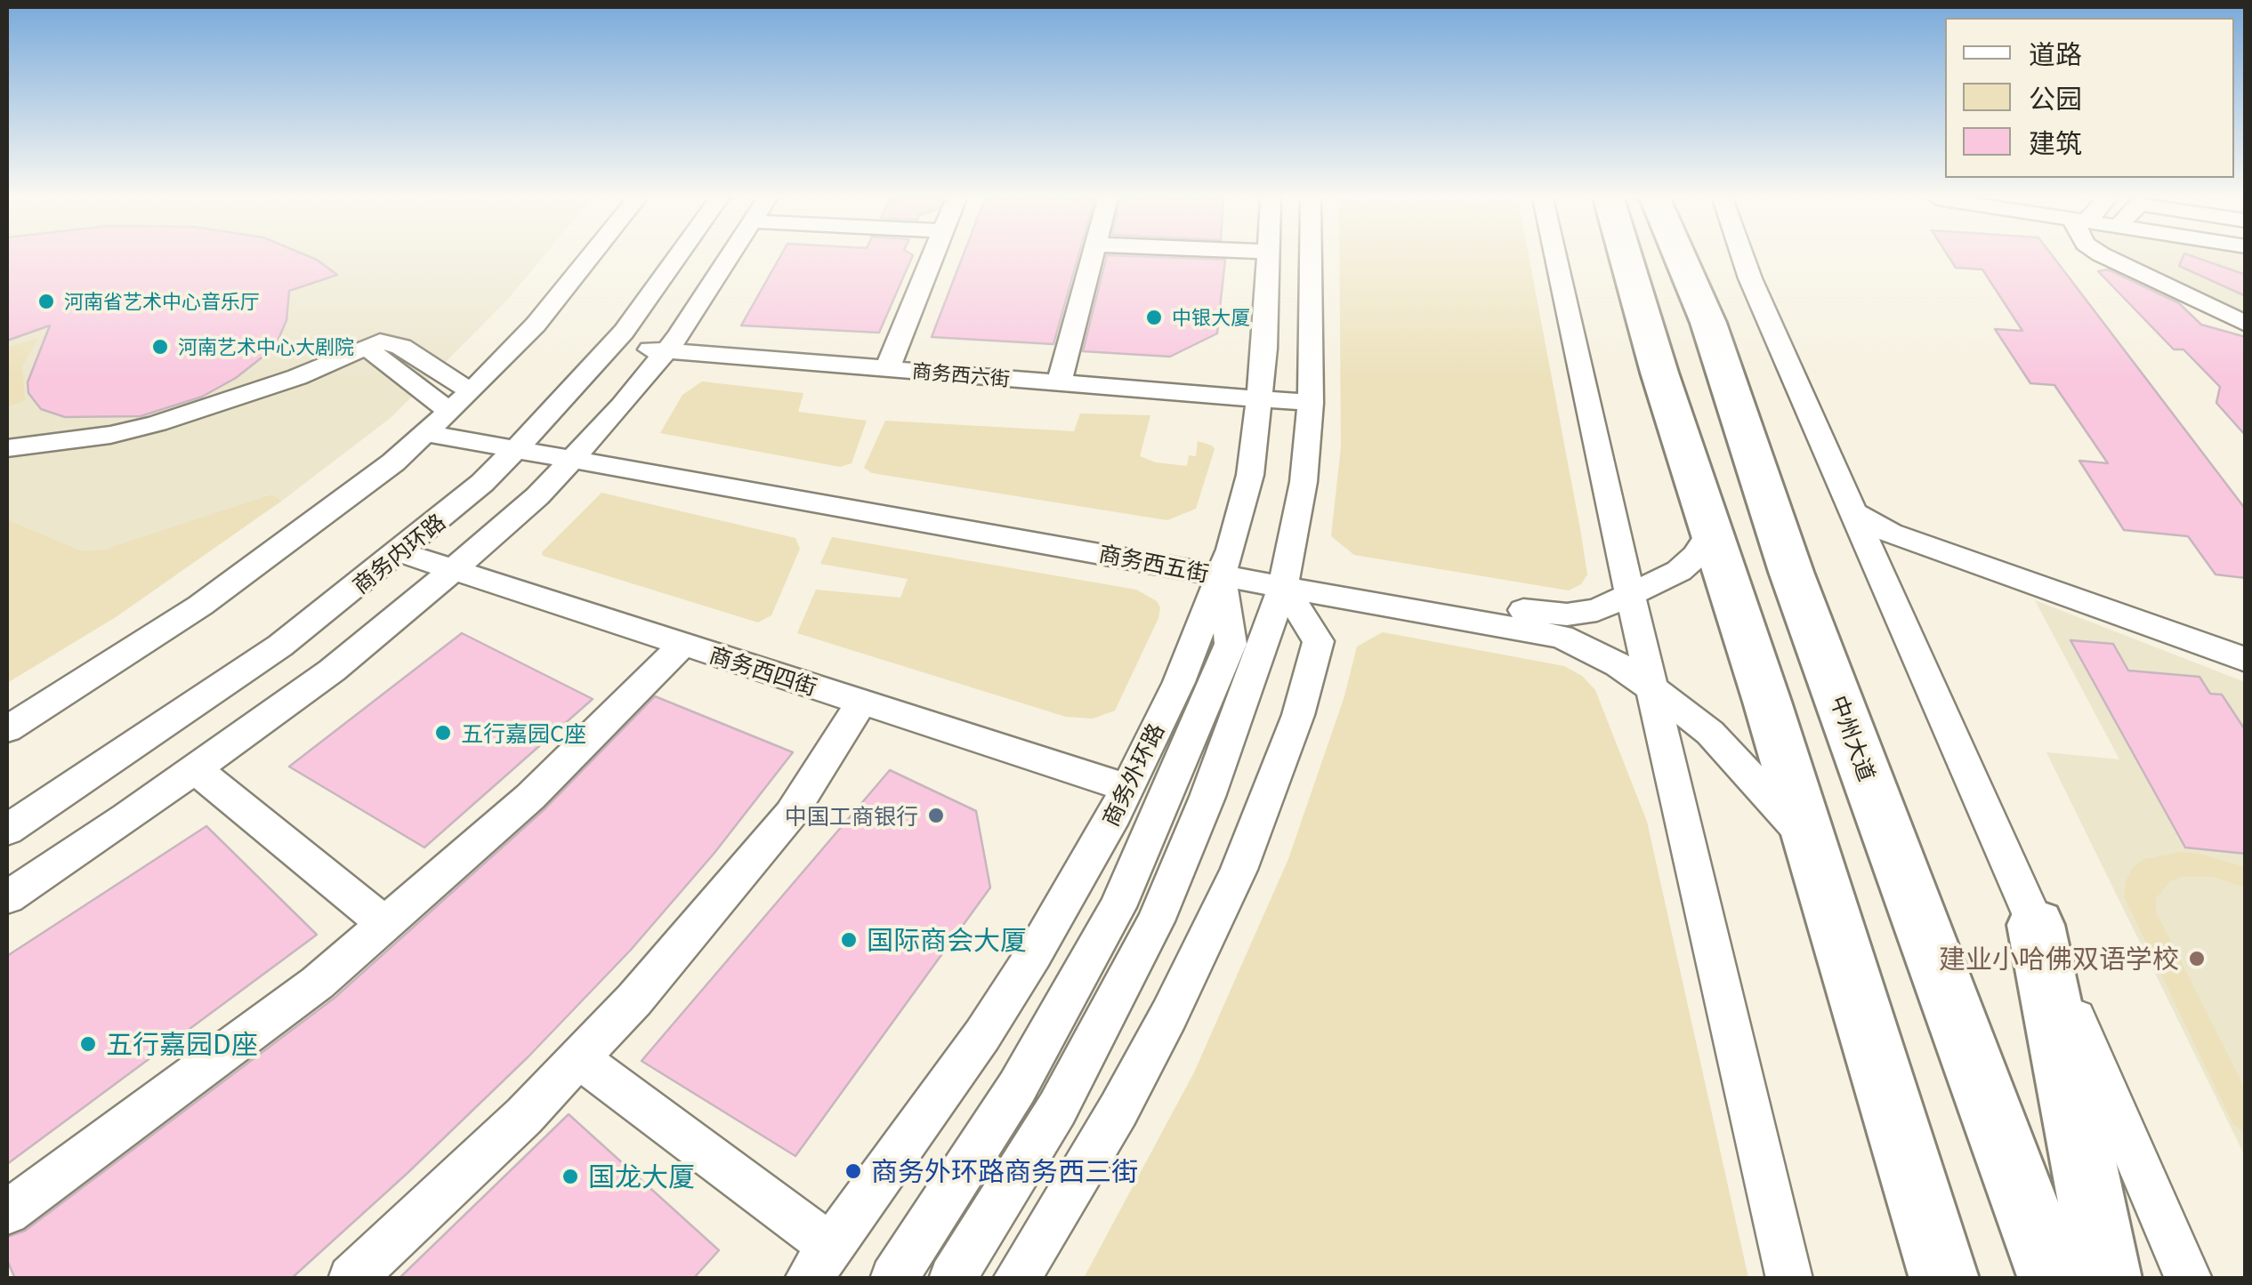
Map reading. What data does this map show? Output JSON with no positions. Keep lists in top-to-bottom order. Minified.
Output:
{"streets":{"highway":["中州大道"],"street":["商务西六街","商务内环路","商务西五街","商务西四街","商务外环路"]},"crossings":[["商务西六街","商务内环路"],["商务西六街","商务外环路"],["商务内环路","商务西五街"],["商务内环路","商务西四街"],["商务西五街","中州大道"],["商务西五街","商务外环路"],["商务西四街","商务外环路"]],"places":["河南省艺术中心音乐厅","中银大厦","河南艺术中心大剧院","五行嘉园C座","中国工商银行","国际商会大厦","建业小哈佛双语学校","五行嘉园D座","商务外环路商务西三街","国龙大厦"],"legend":["道路","公园","建筑"]}
